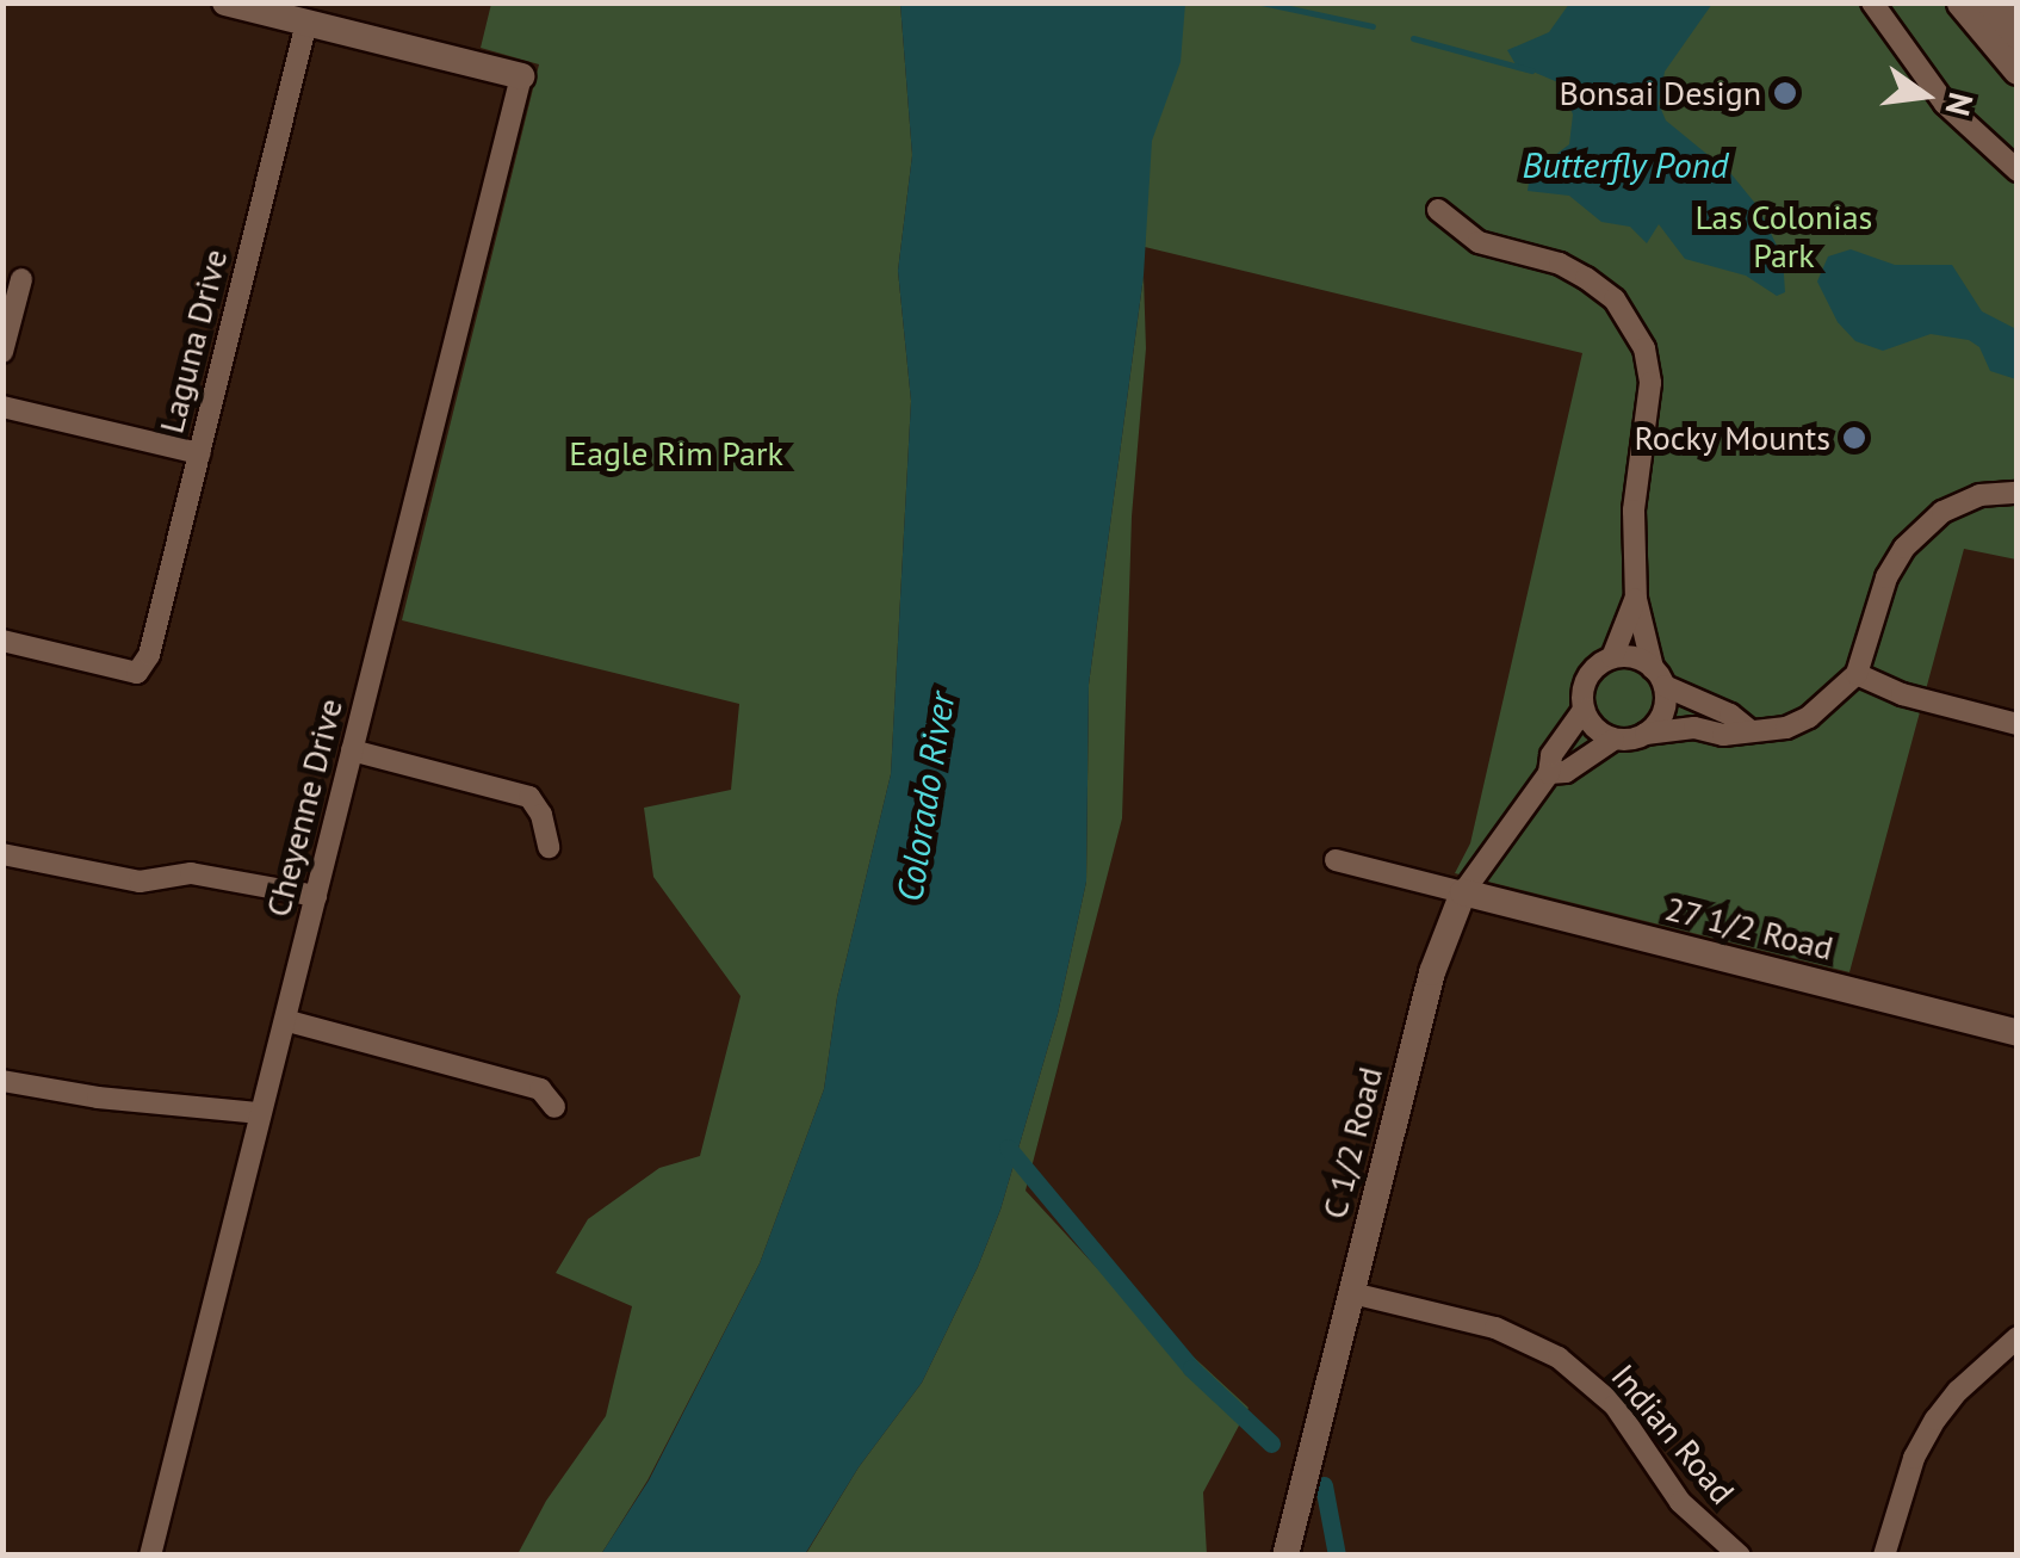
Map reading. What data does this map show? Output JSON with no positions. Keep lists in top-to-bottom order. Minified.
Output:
{"streets":{"street":["Laguna Drive","Cheyenne Drive","27 1/2 Road","C 1/2 Road","Indian Road"]},"crossings":[["27 1/2 Road","C 1/2 Road"],["C 1/2 Road","Indian Road"]],"water":["Butterfly Pond","Colorado River"],"parks":["Las Colonias Park","Eagle Rim Park"],"places":["Bonsai Design","Rocky Mounts"],"north":"right"}
